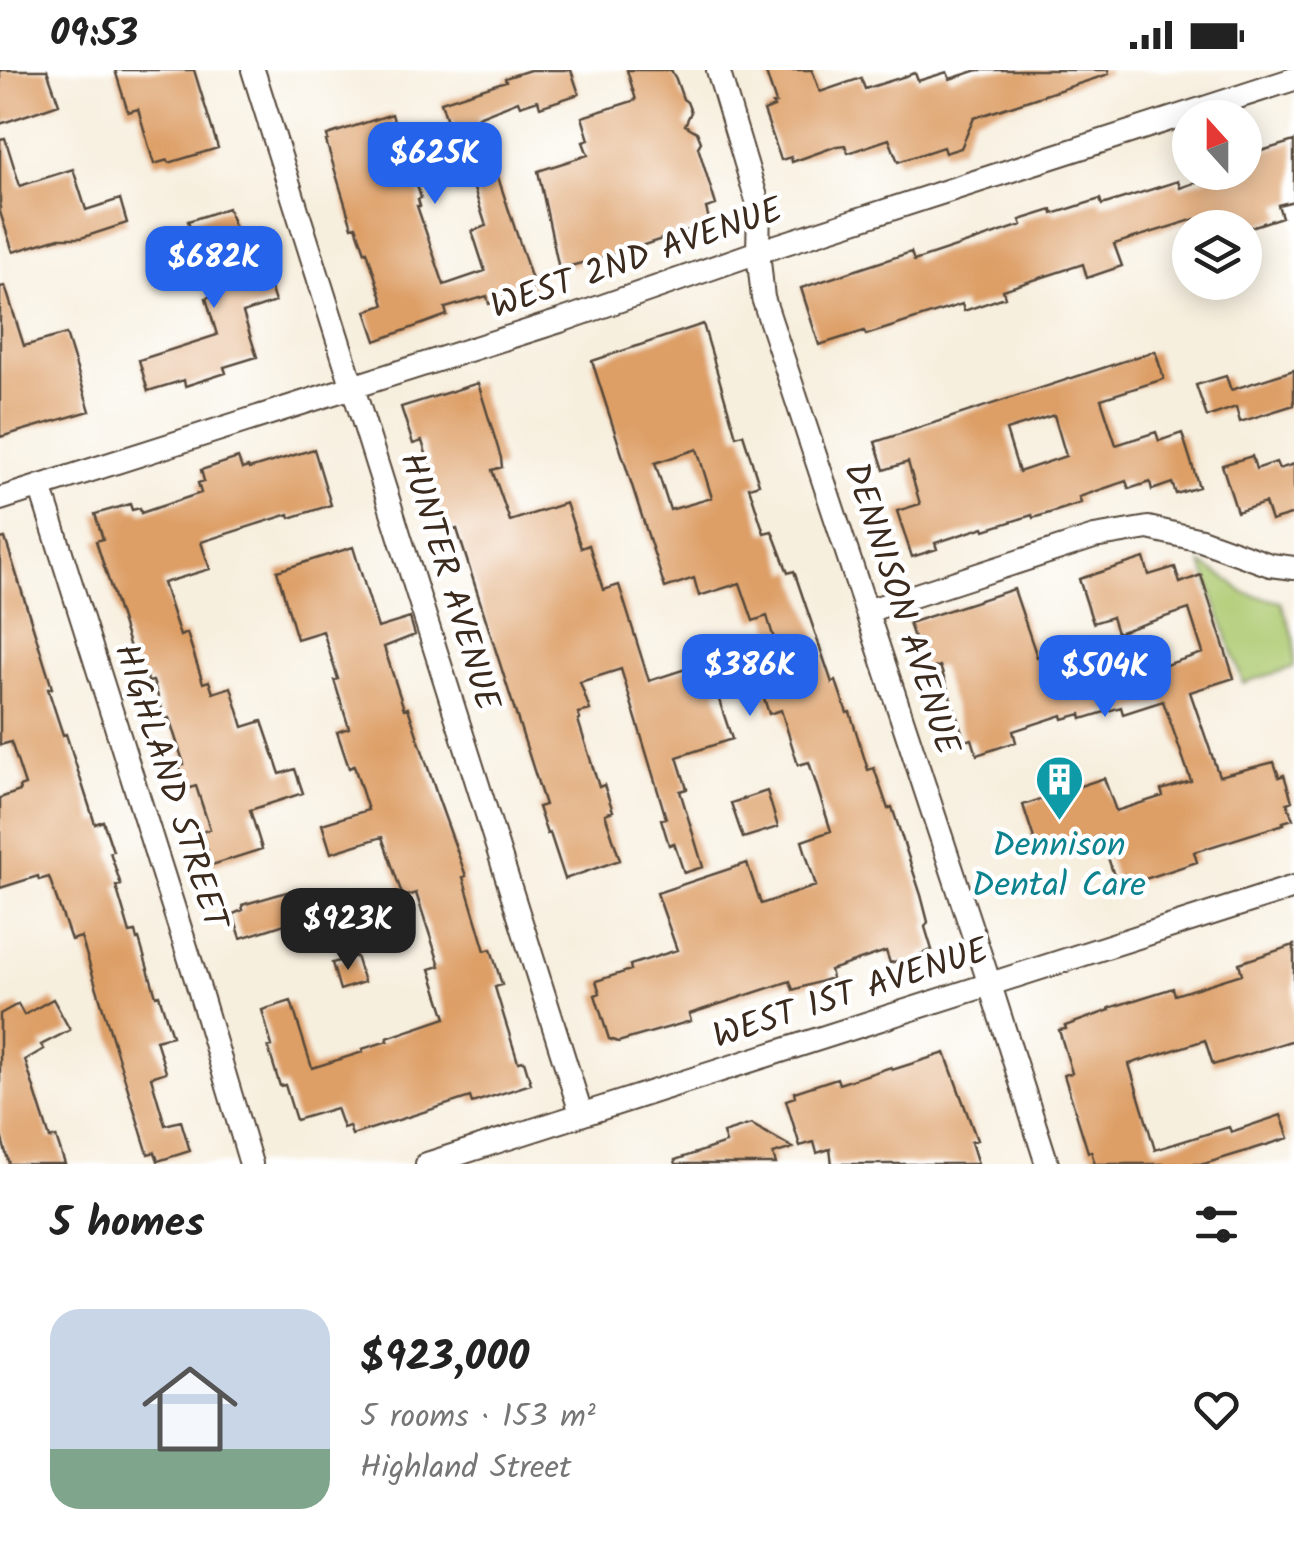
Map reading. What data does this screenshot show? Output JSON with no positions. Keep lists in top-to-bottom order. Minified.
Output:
{"streets":{"street":["WEST 2ND AVENUE","HUNTER AVENUE","DENNISON AVENUE","HIGHLAND STREET","WEST 1ST AVENUE"]},"crossings":[["WEST 2ND AVENUE","HUNTER AVENUE"],["WEST 2ND AVENUE","DENNISON AVENUE"],["WEST 2ND AVENUE","HIGHLAND STREET"],["HUNTER AVENUE","WEST 1ST AVENUE"],["DENNISON AVENUE","WEST 1ST AVENUE"]],"places":{"building":["Dennison Dental Care"]},"north":"top","page":{"status":"09:53","price":["$625K","$682K","$386K","$504K","$923K"],"heading":"5 homes","list":[{"name":"$923,000","note":"5 rooms · 153 m² · Highland Street"}]}}
